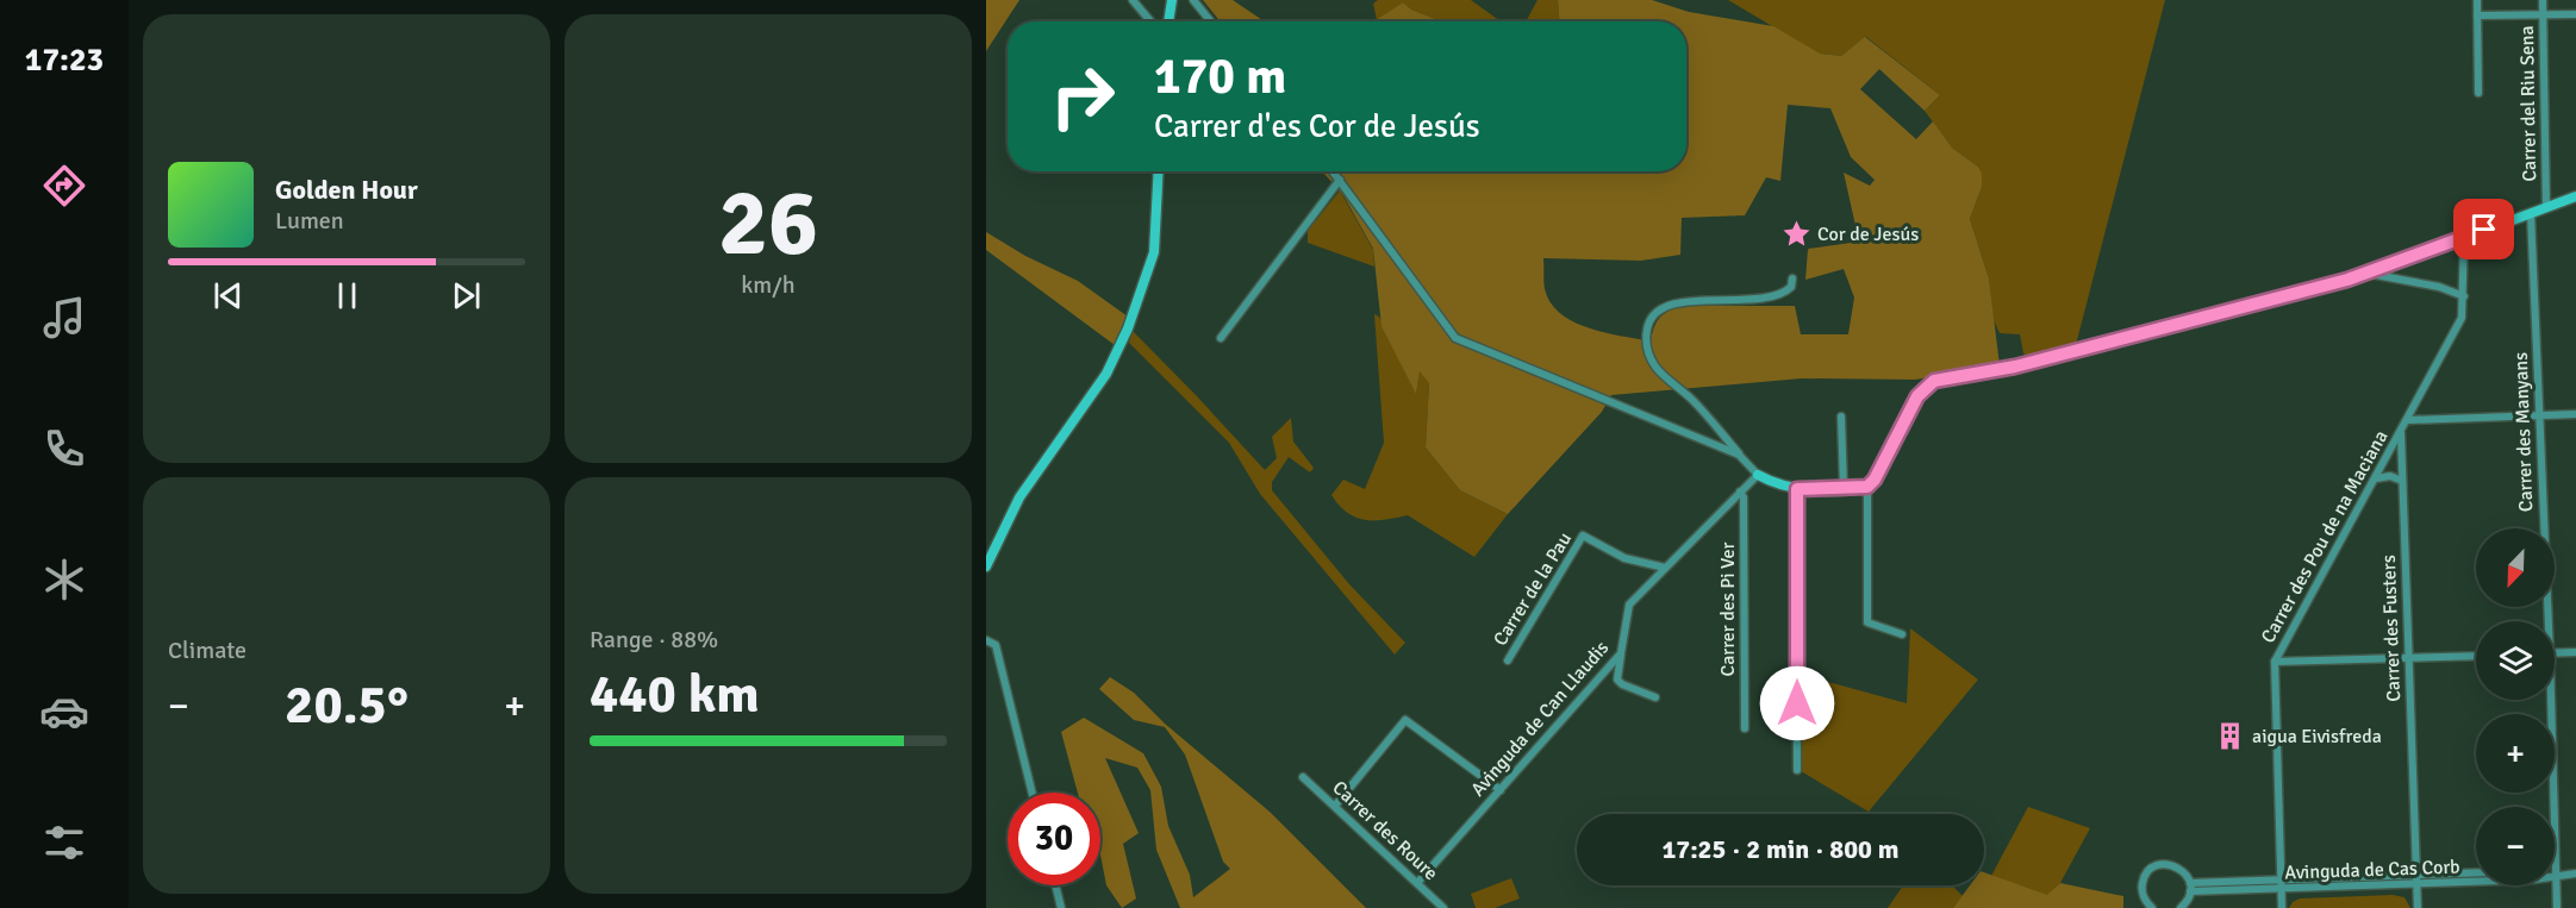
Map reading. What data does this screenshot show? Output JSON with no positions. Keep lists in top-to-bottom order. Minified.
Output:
{"streets":{"street":["Carrer del Riu Sena","Carrer des Manyans","Carrer des Pou de na Maciana","Carrer de la Pau","Carrer des Pi Ver","Carrer des Fusters","Avinguda de Can Llaudis","Carrer des Roure","Avinguda de Cas Corb"]},"crossings":[["Carrer des Manyans","Avinguda de Cas Corb"],["Carrer des Pou de na Maciana","Carrer des Fusters"],["Carrer des Pou de na Maciana","Avinguda de Cas Corb"],["Carrer de la Pau","Avinguda de Can Llaudis"],["Carrer des Pi Ver","Avinguda de Can Llaudis"],["Carrer des Fusters","Avinguda de Cas Corb"],["Avinguda de Can Llaudis","Carrer des Roure"]],"places":{"place":["Cor de Jesús"],"building":["aigua Eivisfreda"]},"north":"bottom left","page":{"tabs":"17:23","tile":[["26","km/h"],"Climate",["Range · 88%","440 km"]],"turn":["170 m","Carrer d'es Cor de Jesús"],"song":["Golden Hour","Lumen"],"map_buttons":["+","−"],"heat":["−","20.5°","+"],"limit":"30","trip":"17:25 · 2 min · 800 m"}}
